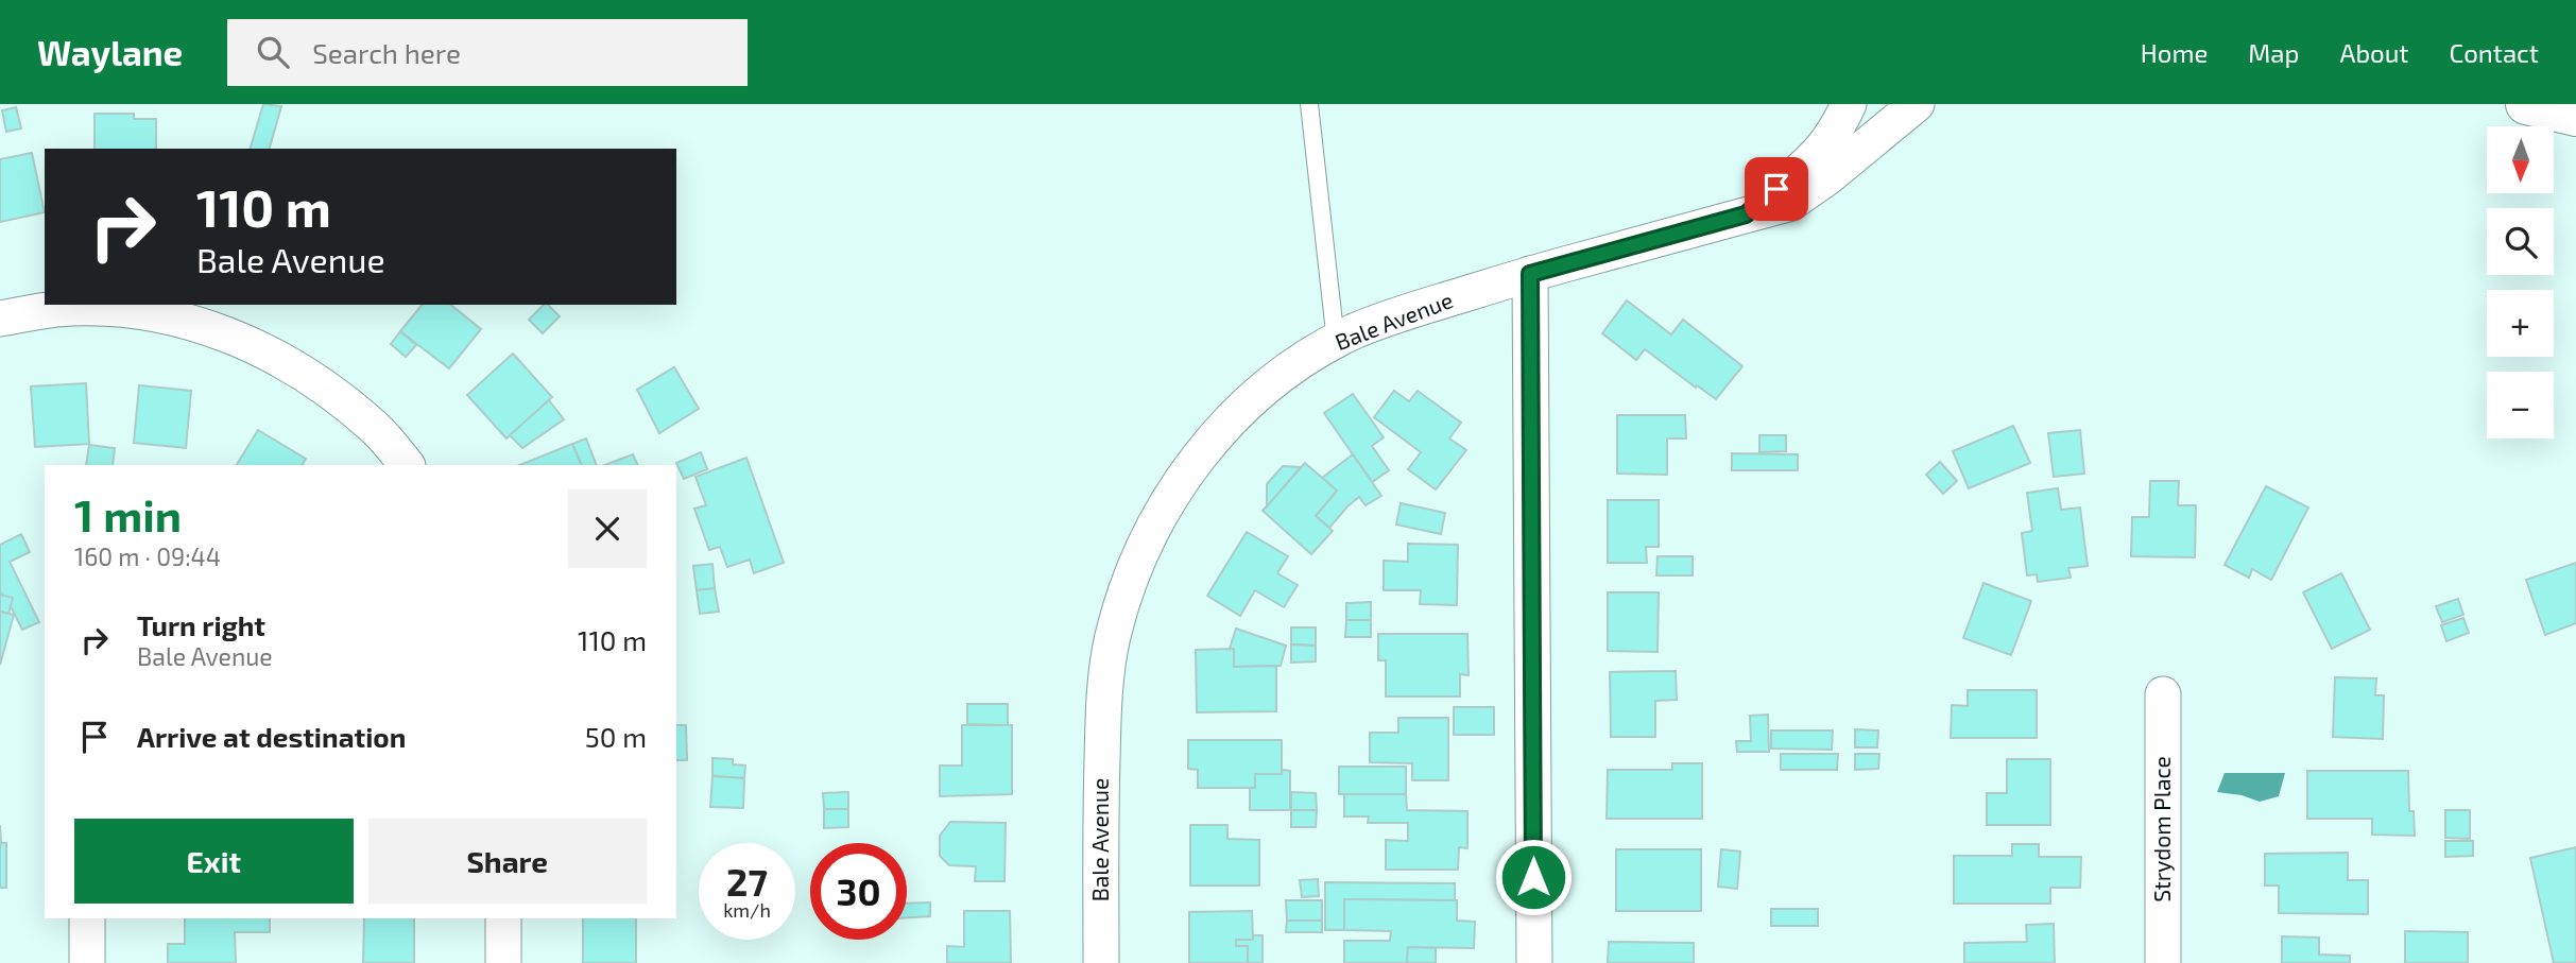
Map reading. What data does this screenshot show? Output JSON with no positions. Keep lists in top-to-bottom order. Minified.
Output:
{"streets":{"street":["Bale Avenue","Strydom Place"]},"north":"bottom","page":{"header":"Waylane","search":"Search here","nav":["Home","Map","About","Contact"],"map_buttons":["+","−"],"turn":["110 m","Bale Avenue"],"heading":["1 min","160 m · 09:44"],"list":[{"name":"Turn right","note":"Bale Avenue","value":"110 m"},{"name":"Arrive at destination","value":"50 m"}],"buttons":["Exit","Share"],"speed":"27 km/h","limit":"30"}}
